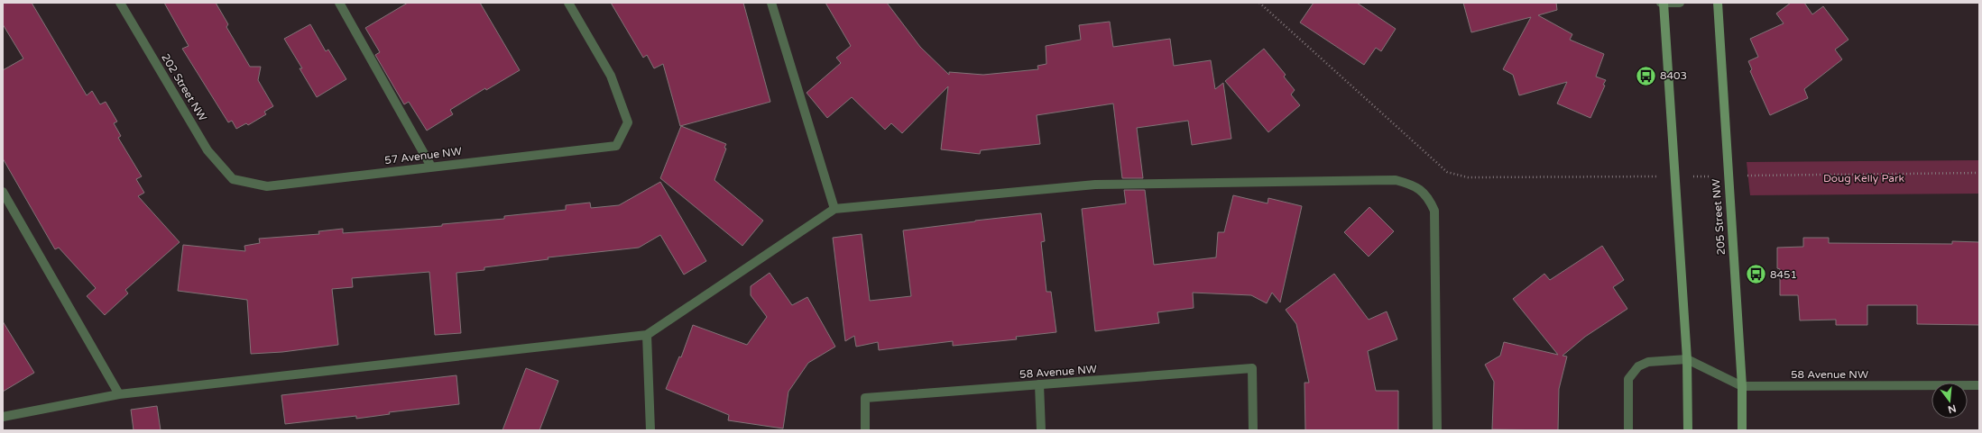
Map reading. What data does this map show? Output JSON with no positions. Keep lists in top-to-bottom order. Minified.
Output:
{"streets":{"street":["202 Street NW","57 Avenue NW","205 Street NW","58 Avenue NW"]},"crossings":[["202 Street NW","57 Avenue NW"],["205 Street NW","58 Avenue NW"]],"parks":["Doug Kelly Park"],"places":{"bus stop":["8403","8451"]},"north":"bottom"}
